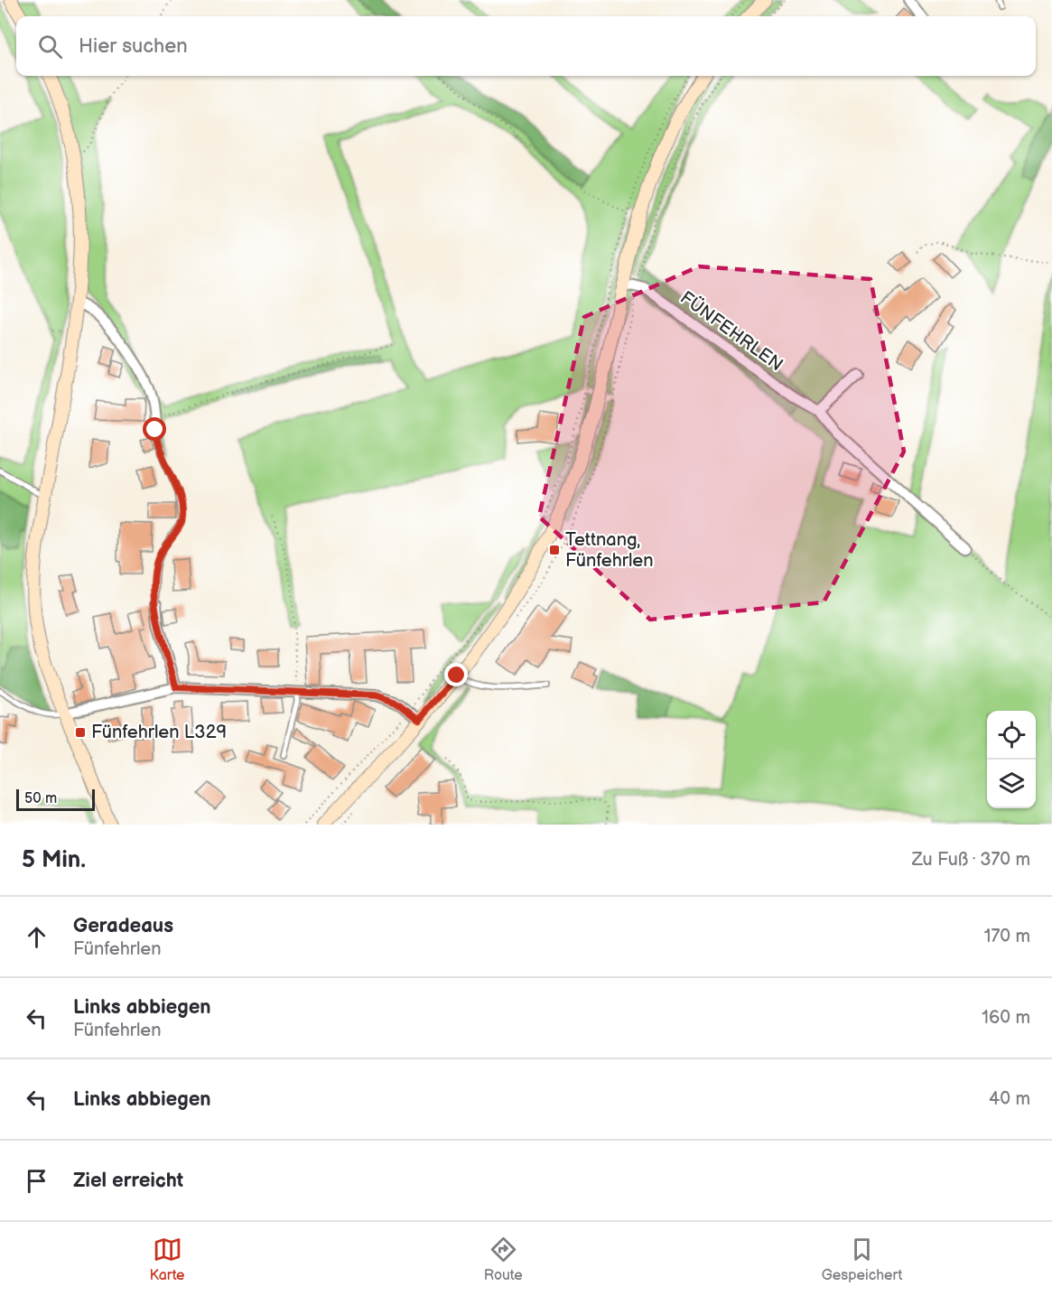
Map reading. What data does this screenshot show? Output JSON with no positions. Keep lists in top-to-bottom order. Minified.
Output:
{"streets":{"street":["FÜNFEHRLEN"]},"places":{"transit":["Tettnang, Fünfehrlen","Fünfehrlen L329"]},"scale_bar":"50 m","page":{"search":"Hier suchen","scale":"50 m","heading":["5 Min.","Zu Fuß · 370 m"],"list":[["Geradeaus","Fünfehrlen","170 m"],["Links abbiegen","Fünfehrlen","160 m"],["Links abbiegen","40 m"],"Ziel erreicht"],"nav":["Karte","Route","Gespeichert"]}}
